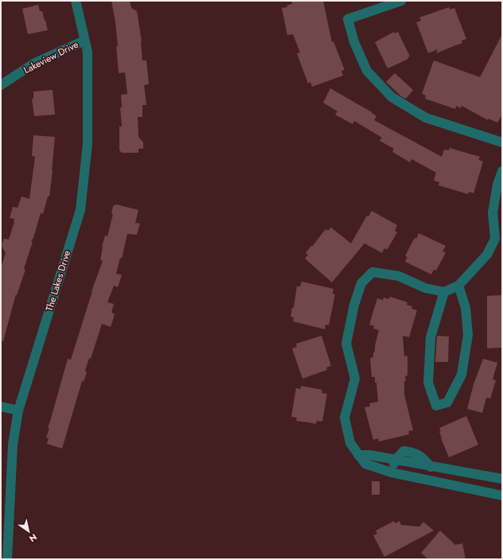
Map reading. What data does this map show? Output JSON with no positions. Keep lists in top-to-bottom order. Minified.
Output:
{"streets":{"street":["Lakeview Drive","The Lakes Drive"]},"crossings":[["Lakeview Drive","The Lakes Drive"]],"north":"bottom right"}
